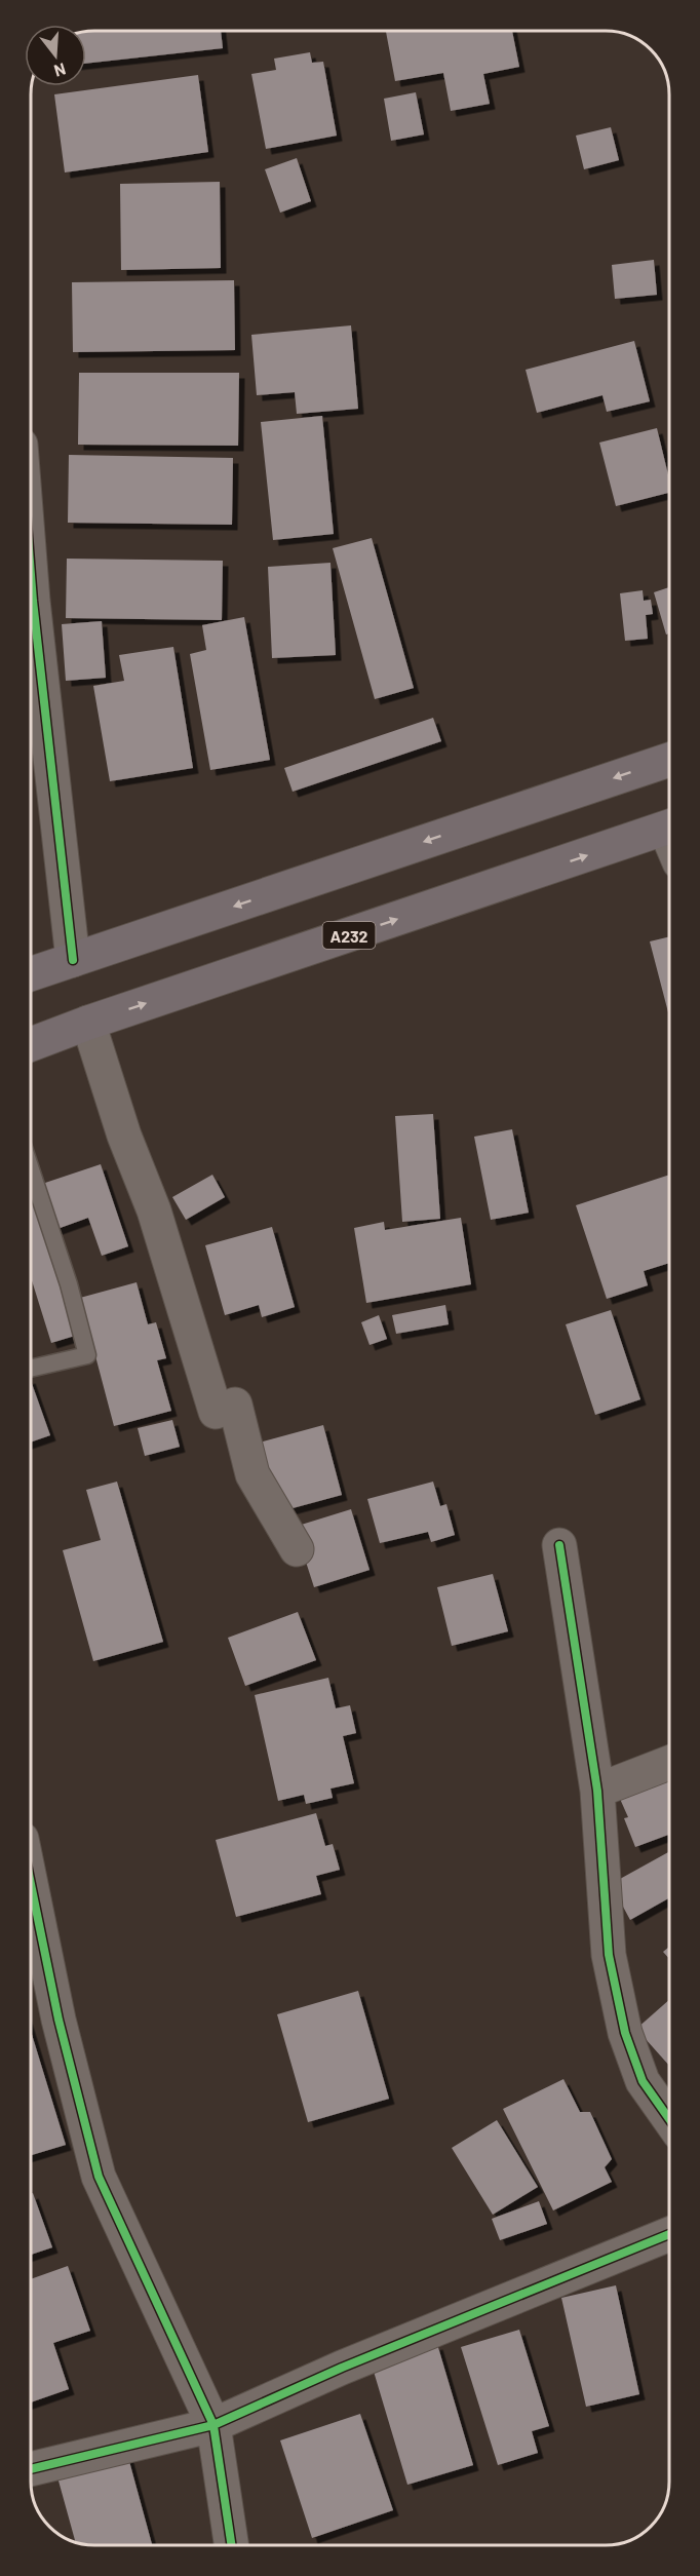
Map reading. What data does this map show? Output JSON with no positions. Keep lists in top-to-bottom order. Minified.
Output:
{"streets":{"highway":["A232"]},"north":"bottom"}
